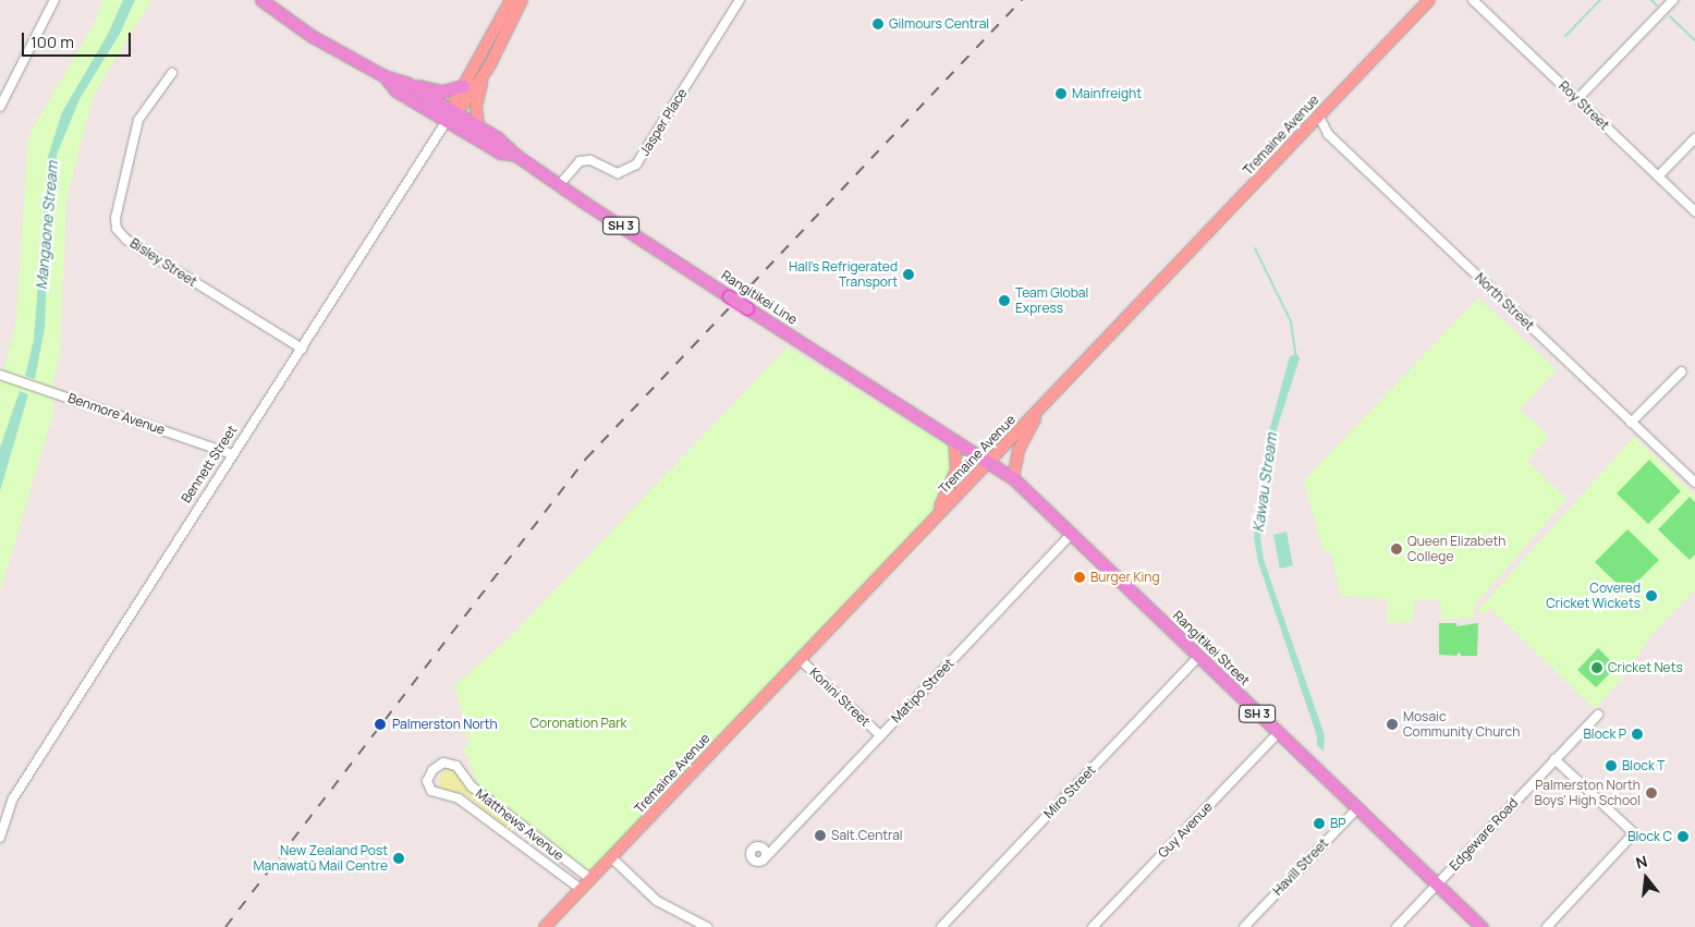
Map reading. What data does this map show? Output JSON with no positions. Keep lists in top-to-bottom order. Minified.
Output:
{"streets":{"highway":["SH 3","Rangitikei Line","Rangitikei Street"],"main road":["Tremaine Avenue"],"street":["Roy Street","Jasper Place","Bisley Street","North Street","Benmore Avenue","Bennett Street","Matipo Street","Konini Street","Miro Street","Matthews Avenue","Guy Avenue","Edgeware Road","Havill Street"]},"crossings":[["Jasper Place","Rangitikei Line"],["Tremaine Avenue","Rangitikei Line"],["Tremaine Avenue","North Street"],["Tremaine Avenue","Rangitikei Street"],["Tremaine Avenue","Konini Street"],["Tremaine Avenue","Matthews Avenue"],["Bisley Street","Bennett Street"],["Rangitikei Line","Bennett Street"],["Rangitikei Line","Rangitikei Street"],["Benmore Avenue","Bennett Street"],["Rangitikei Street","Matipo Street"],["Rangitikei Street","Miro Street"],["Rangitikei Street","Guy Avenue"],["Rangitikei Street","Edgeware Road"],["Rangitikei Street","Havill Street"],["Matipo Street","Konini Street"]],"water":["Mangaone Stream","Kawau Stream"],"parks":["Coronation Park"],"places":["Gilmours Central","Mainfreight","Hall's Refrigerated Transport","Team Global Express","Queen Elizabeth College","Burger King","Covered Cricket Wickets","Cricket Nets","Palmerston North","Mosaic Community Church","Block P","Block T","Palmerston North Boys' High School","BP","Salt.Central","Block C","New Zealand Post Manawatū Mail Centre"],"scale_bar":"100 m","north":"top"}
